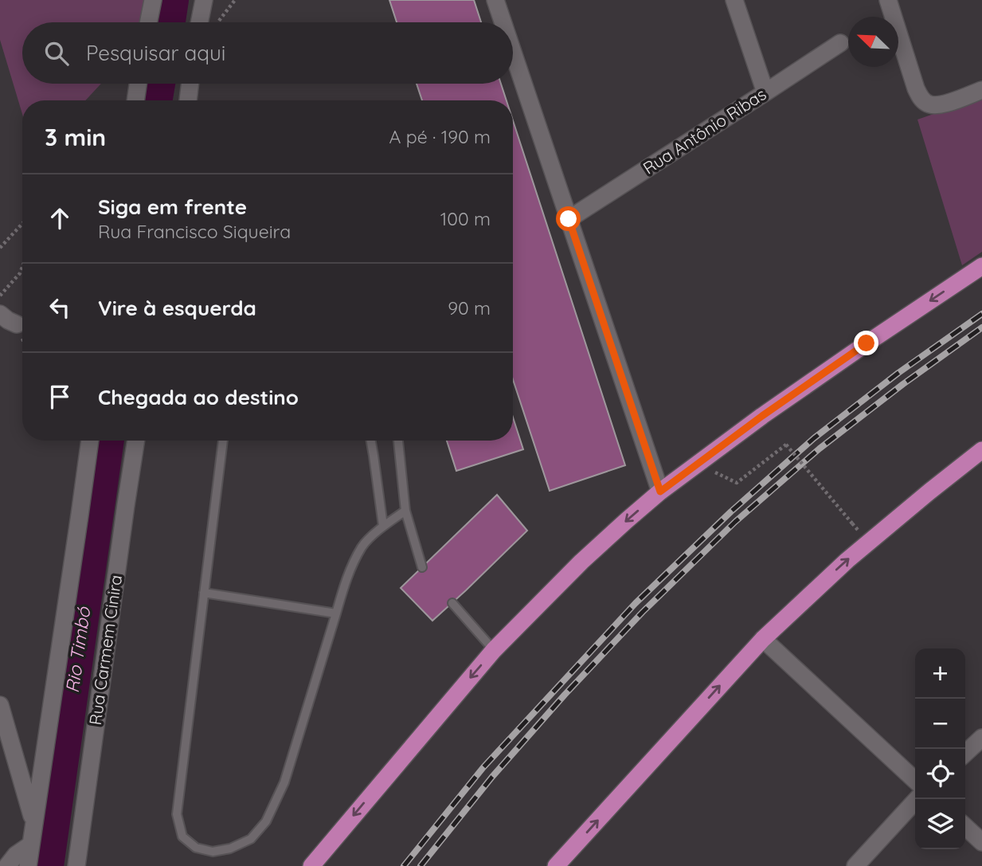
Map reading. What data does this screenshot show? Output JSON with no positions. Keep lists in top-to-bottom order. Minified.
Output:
{"streets":{"street":["Rua Antônio Ribas","Rua Carmem Cinira"]},"water":["Rio Timbó"],"north":"top left","page":{"search":"Pesquisar aqui","heading":["3 min","A pé · 190 m"],"list":[["Siga em frente","Rua Francisco Siqueira","100 m"],["Vire à esquerda","90 m"],"Chegada ao destino"],"map_buttons":["+","−"]}}
